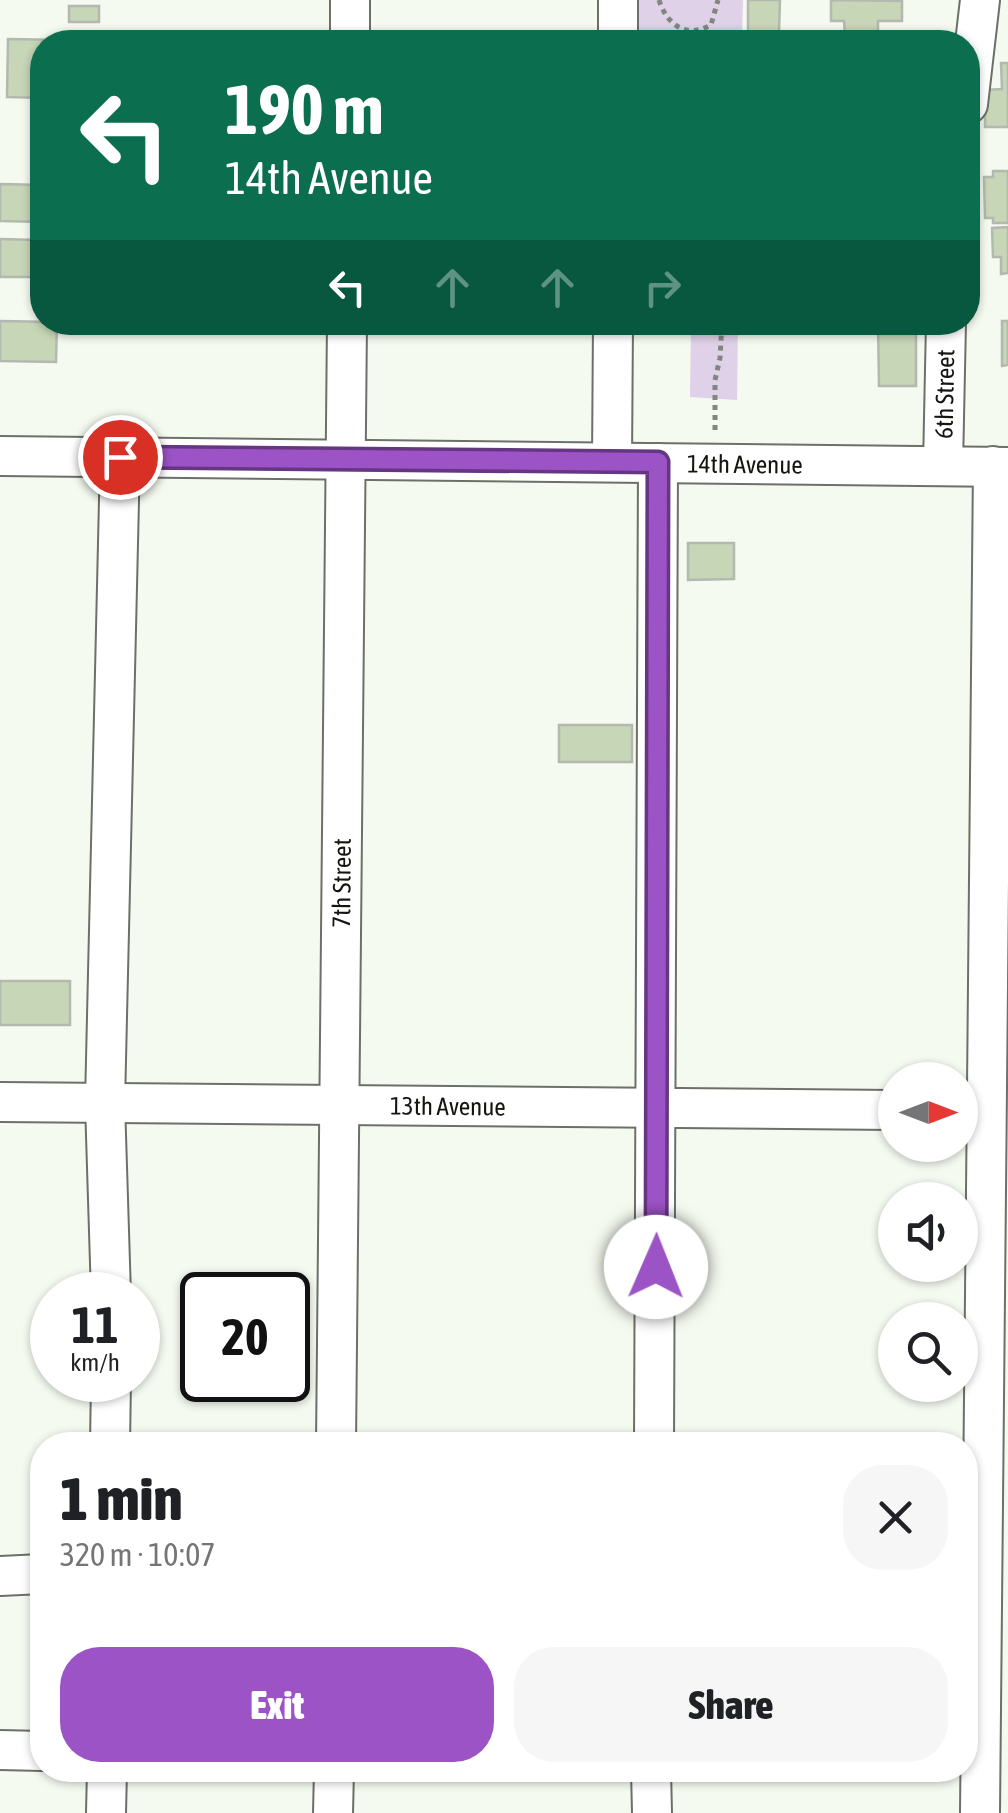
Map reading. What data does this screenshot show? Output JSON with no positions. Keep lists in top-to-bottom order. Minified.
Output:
{"streets":{"street":["6th Street","14th Avenue","7th Street","13th Avenue"]},"crossings":[["6th Street","14th Avenue"],["14th Avenue","7th Street"],["7th Street","13th Avenue"]],"north":"right","page":{"turn":["190 m","14th Avenue"],"speed":"11 km/h","limit":"20","heading":["1 min","320 m · 10:07"],"buttons":["Exit","Share"]}}
